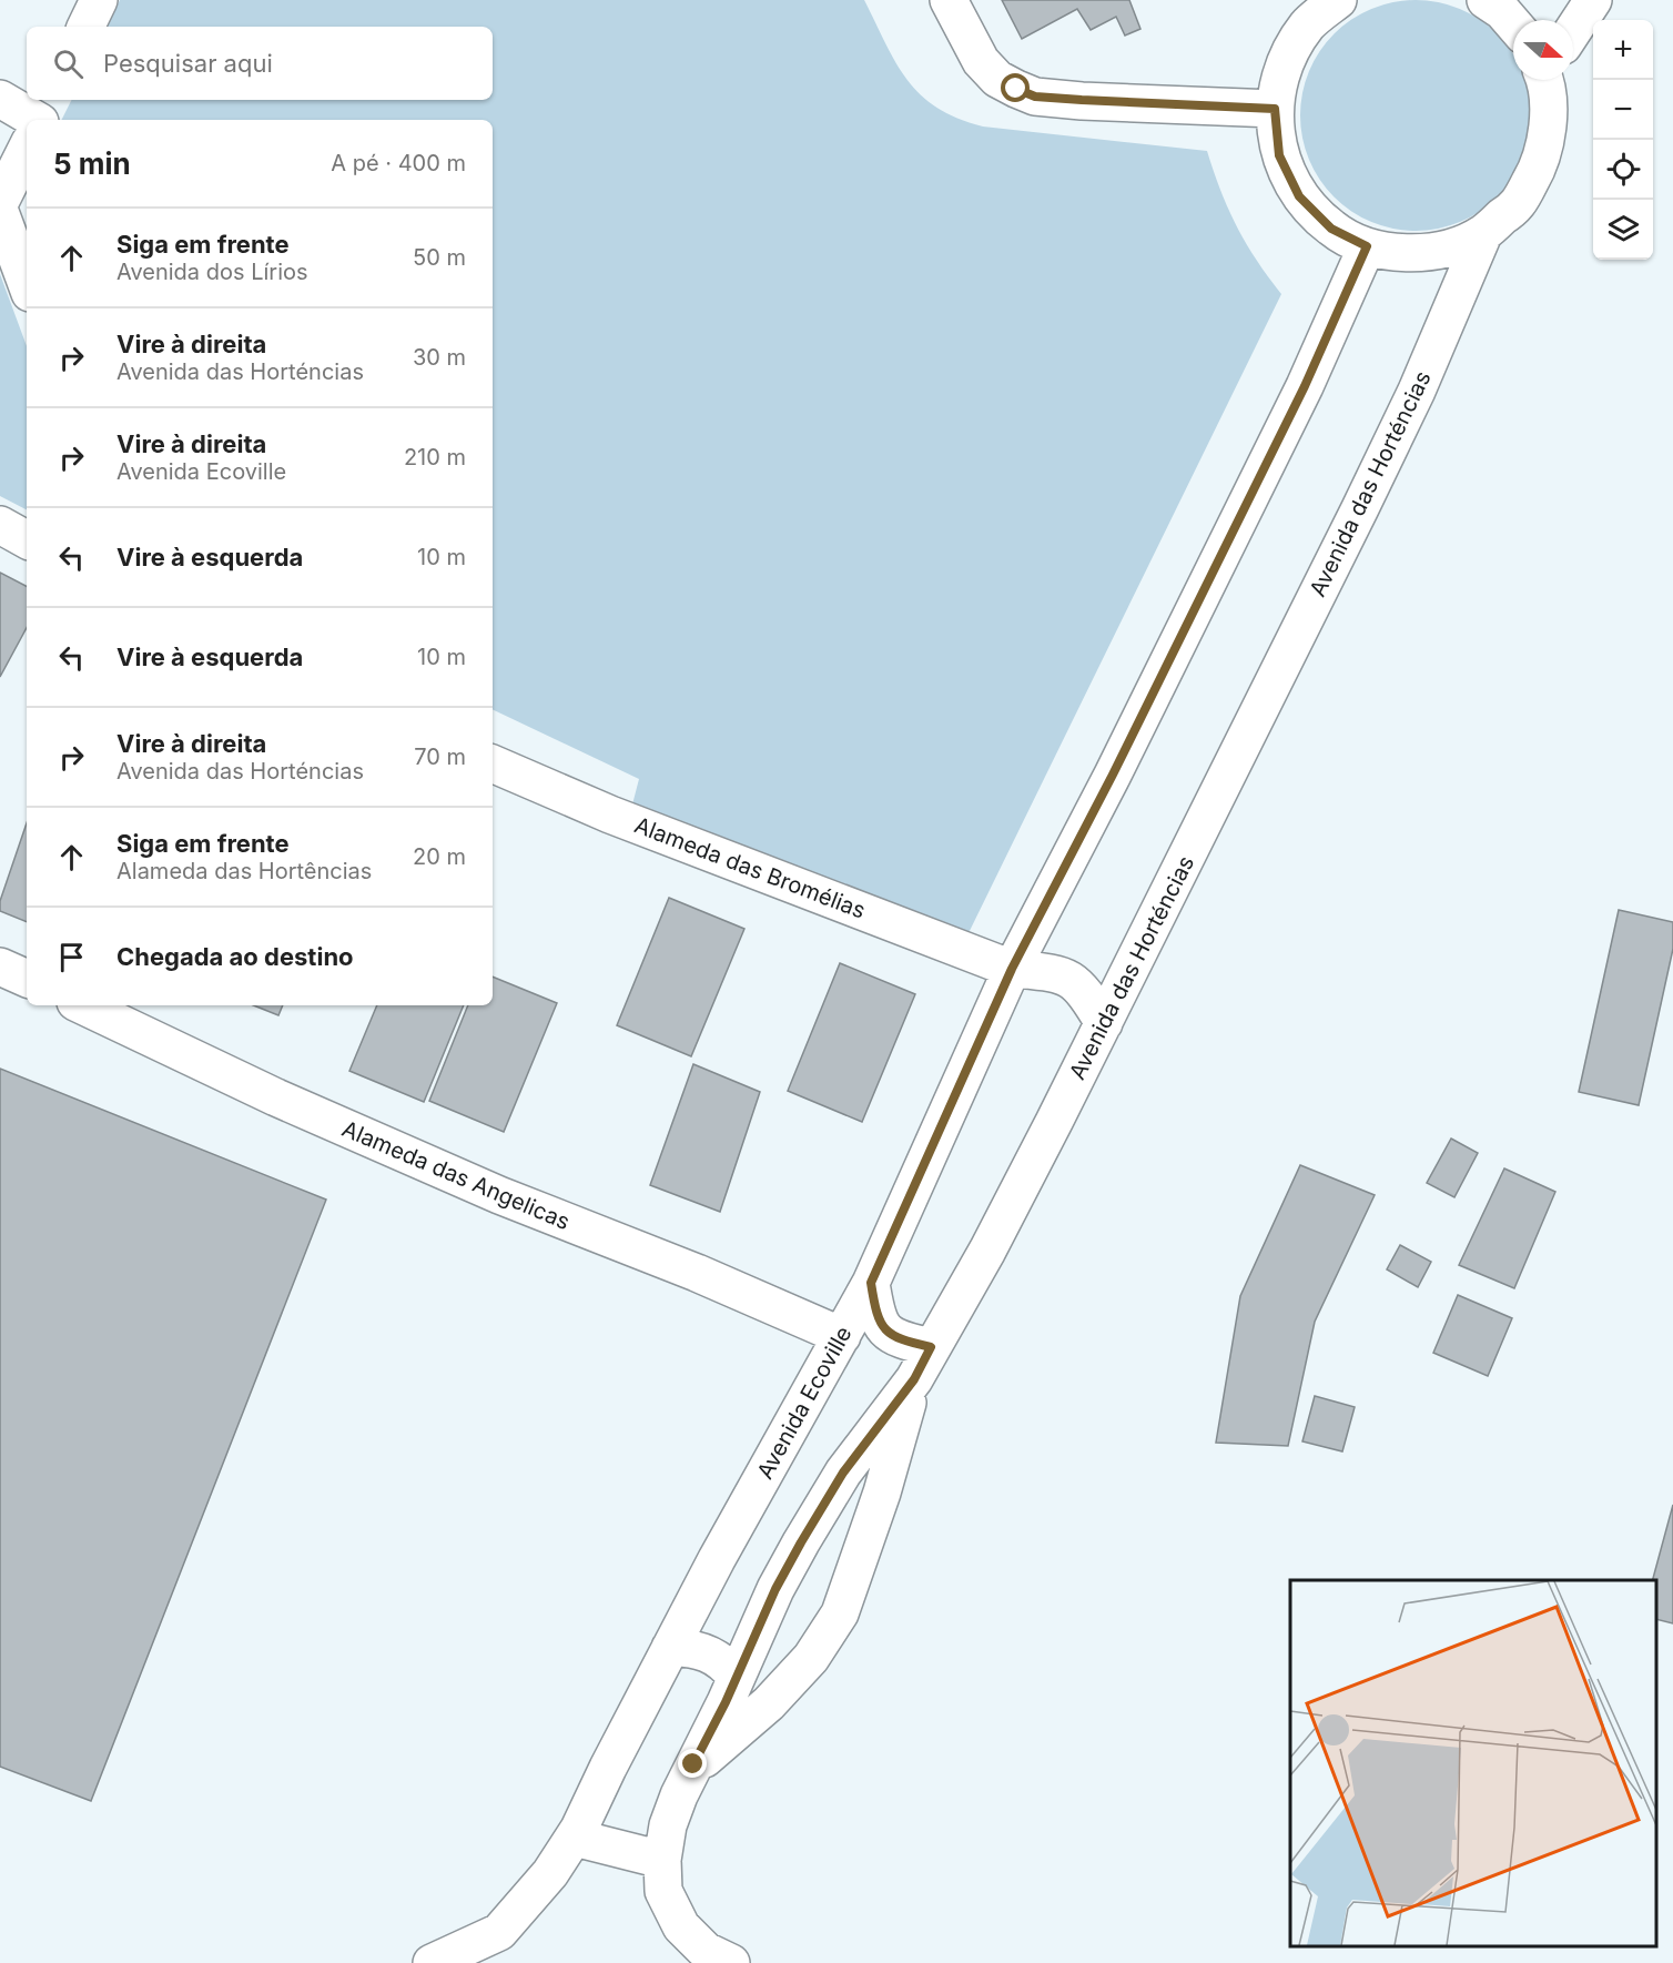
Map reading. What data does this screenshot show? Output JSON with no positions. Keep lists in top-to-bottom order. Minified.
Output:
{"streets":{"street":["Avenida das Horténcias","Alameda das Bromélias","Alameda das Angelicas","Avenida Ecoville"]},"crossings":[["Avenida das Horténcias","Alameda das Bromélias"],["Avenida das Horténcias","Avenida Ecoville"],["Alameda das Bromélias","Avenida Ecoville"],["Alameda das Angelicas","Avenida Ecoville"]],"north":"right","page":{"map_buttons":["+","−"],"search":"Pesquisar aqui","heading":["5 min","A pé · 400 m"],"list":[["Siga em frente","Avenida dos Lírios","50 m"],["Vire à direita","Avenida das Horténcias","30 m"],["Vire à direita","Avenida Ecoville","210 m"],["Vire à esquerda","10 m"],["Vire à esquerda","10 m"],["Vire à direita","Avenida das Horténcias","70 m"],["Siga em frente","Alameda das Hortências","20 m"],"Chegada ao destino"]}}
